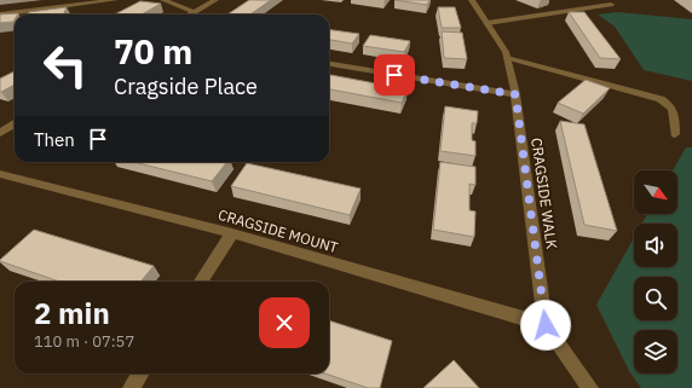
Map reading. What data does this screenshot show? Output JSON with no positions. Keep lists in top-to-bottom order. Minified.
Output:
{"streets":{"street":["CRAGSIDE WALK","CRAGSIDE MOUNT"]},"crossings":[["CRAGSIDE WALK","CRAGSIDE MOUNT"]],"north":"bottom right","page":{"turn":["70 m","Cragside Place"],"then":"Then","heading":["2 min","110 m · 07:57"]}}
